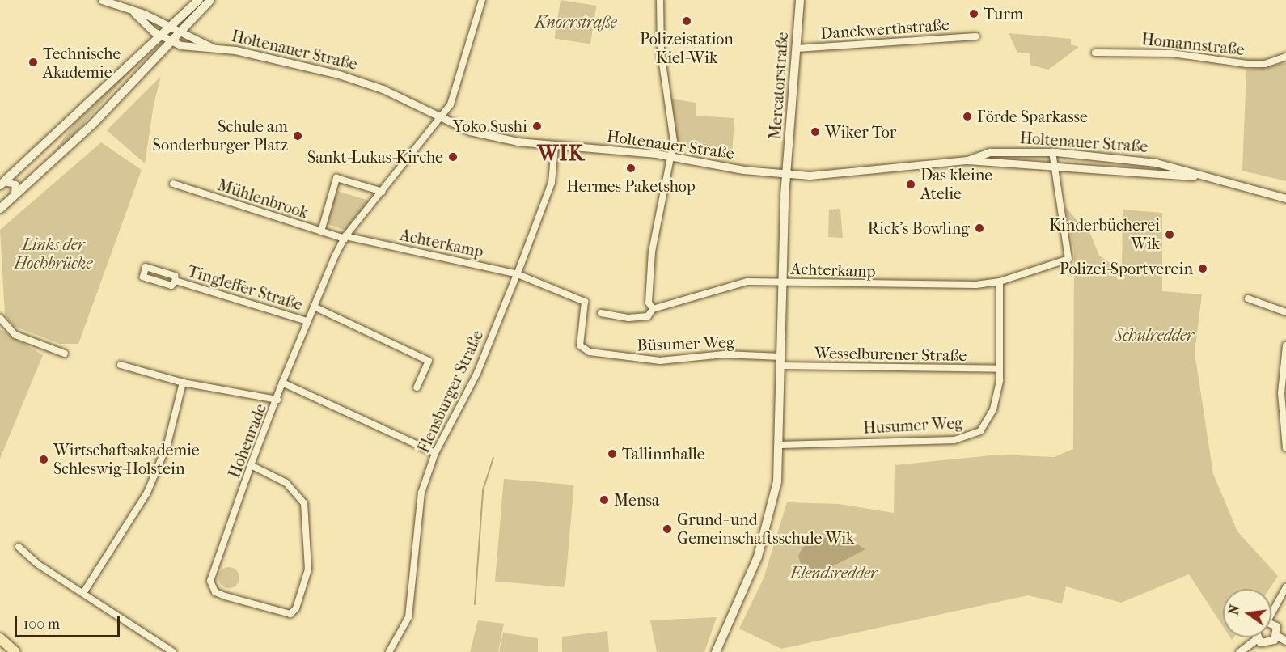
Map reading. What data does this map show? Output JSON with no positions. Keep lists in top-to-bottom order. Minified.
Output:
{"streets":{"main road":["Mercatorstraße"],"street":["Danckwerthstraße","Homannstraße","Holtenauer Straße","Mühlenbrook","Achterkamp","Tingleffer Straße","Büsumer Weg","Wesselburener Straße","Flensburger Straße","Husumer Weg","Hohenrade"]},"crossings":[["Danckwerthstraße","Mercatorstraße"],["Holtenauer Straße","Mercatorstraße"],["Holtenauer Straße","Achterkamp"],["Holtenauer Straße","Flensburger Straße"],["Holtenauer Straße","Hohenrade"],["Mühlenbrook","Achterkamp"],["Mühlenbrook","Hohenrade"],["Achterkamp","Büsumer Weg"],["Achterkamp","Flensburger Straße"],["Achterkamp","Husumer Weg"],["Achterkamp","Hohenrade"],["Tingleffer Straße","Hohenrade"],["Büsumer Weg","Wesselburener Straße"],["Wesselburener Straße","Husumer Weg"]],"districts":["WIK"],"parks":["Knorrstraße","Links der Hochbrücke","Schulredder","Elendsredder"],"places":["Turm","Polizeistation Kiel-Wik","Technische Akademie","Förde Sparkasse","Yoko Sushi","Wiker Tor","Schule am Sonderburger Platz","Sankt-Lukas-Kirche","Hermes Paketshop","Das kleine Atelie","Rick’s Bowling","Kinderbücherei Wik","Polizei-Sportverein","Tallinnhalle","Wirtschaftsakademie Schleswig-Holstein","Mensa","Grund- und Gemeinschaftsschule Wik"],"scale_bar":"100 m","north":"left"}
